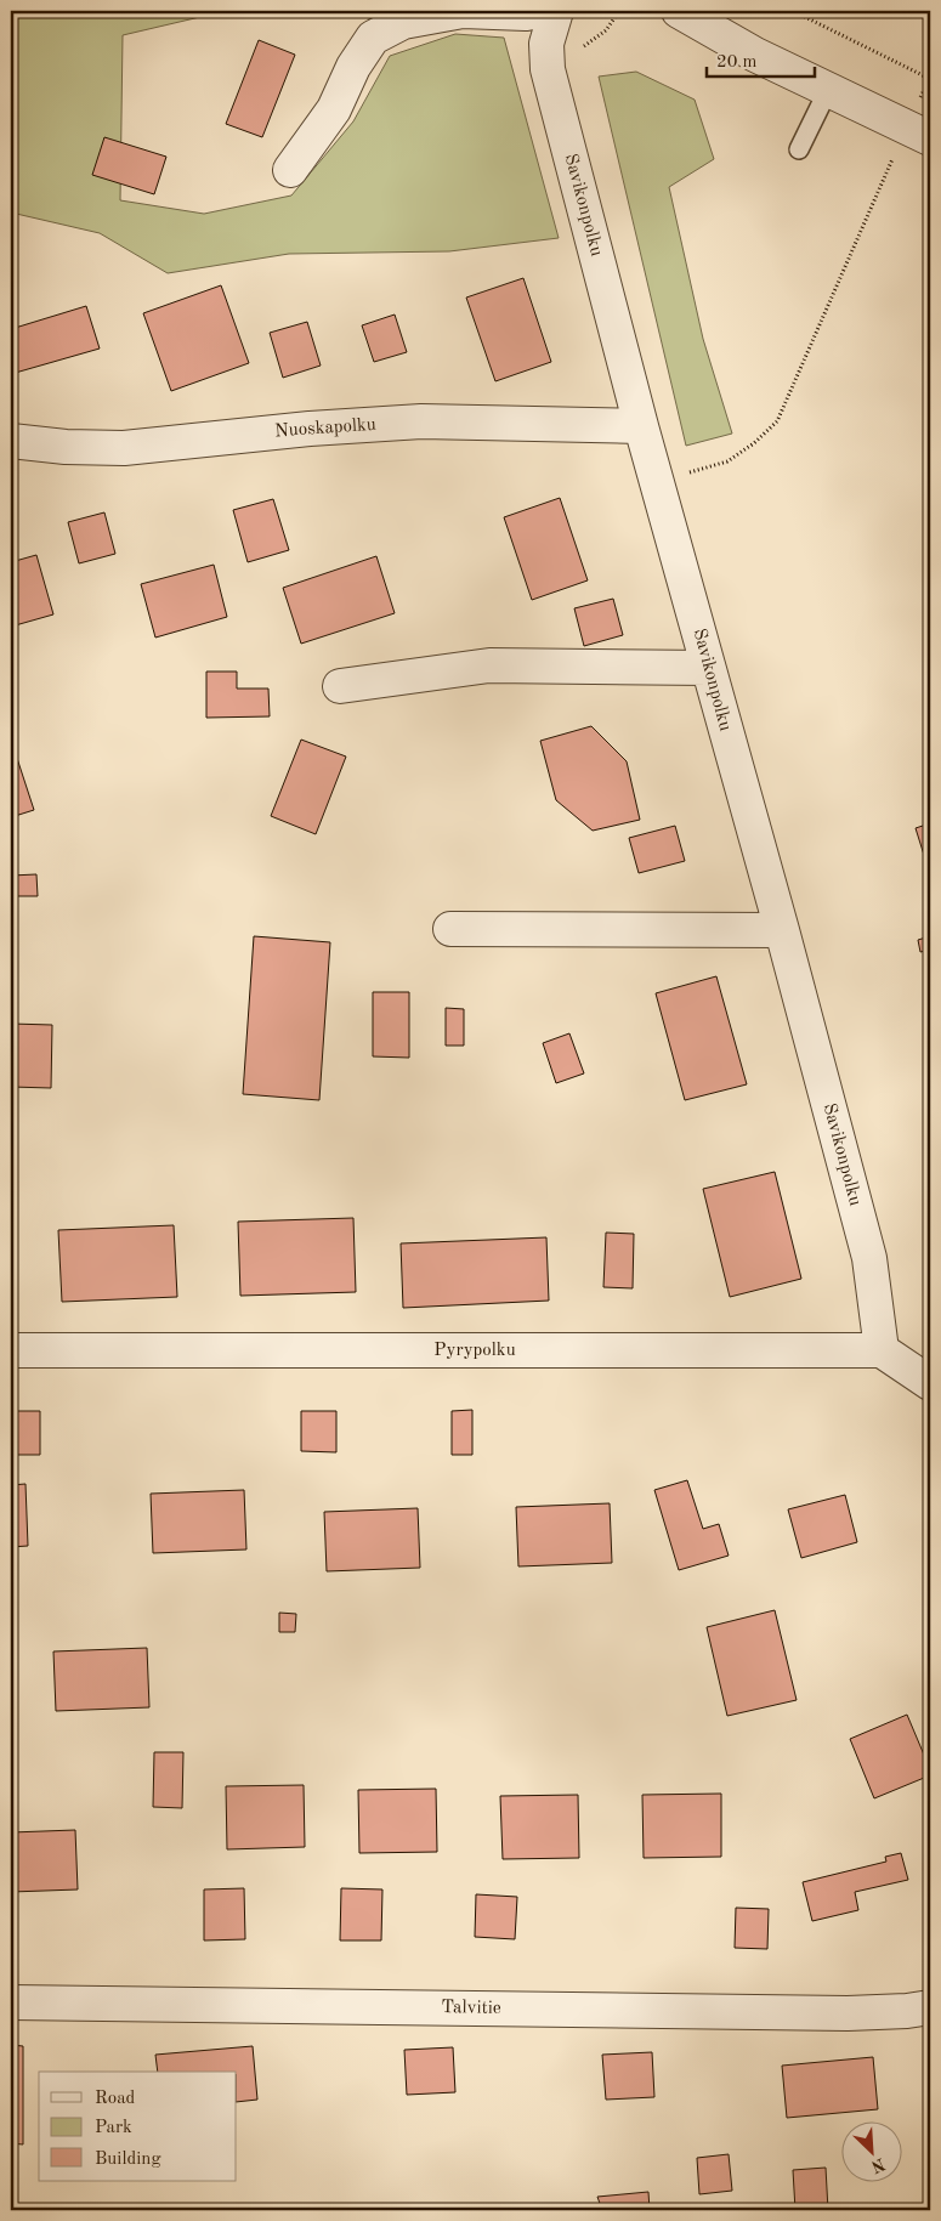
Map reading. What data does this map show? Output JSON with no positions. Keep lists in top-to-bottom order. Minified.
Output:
{"streets":{"street":["Savikonpolku","Nuoskapolku","Pyrypolku","Talvitie"]},"crossings":[["Savikonpolku","Nuoskapolku"],["Savikonpolku","Pyrypolku"]],"legend":["Road","Park","Building"],"scale_bar":"20 m","north":"bottom right"}
